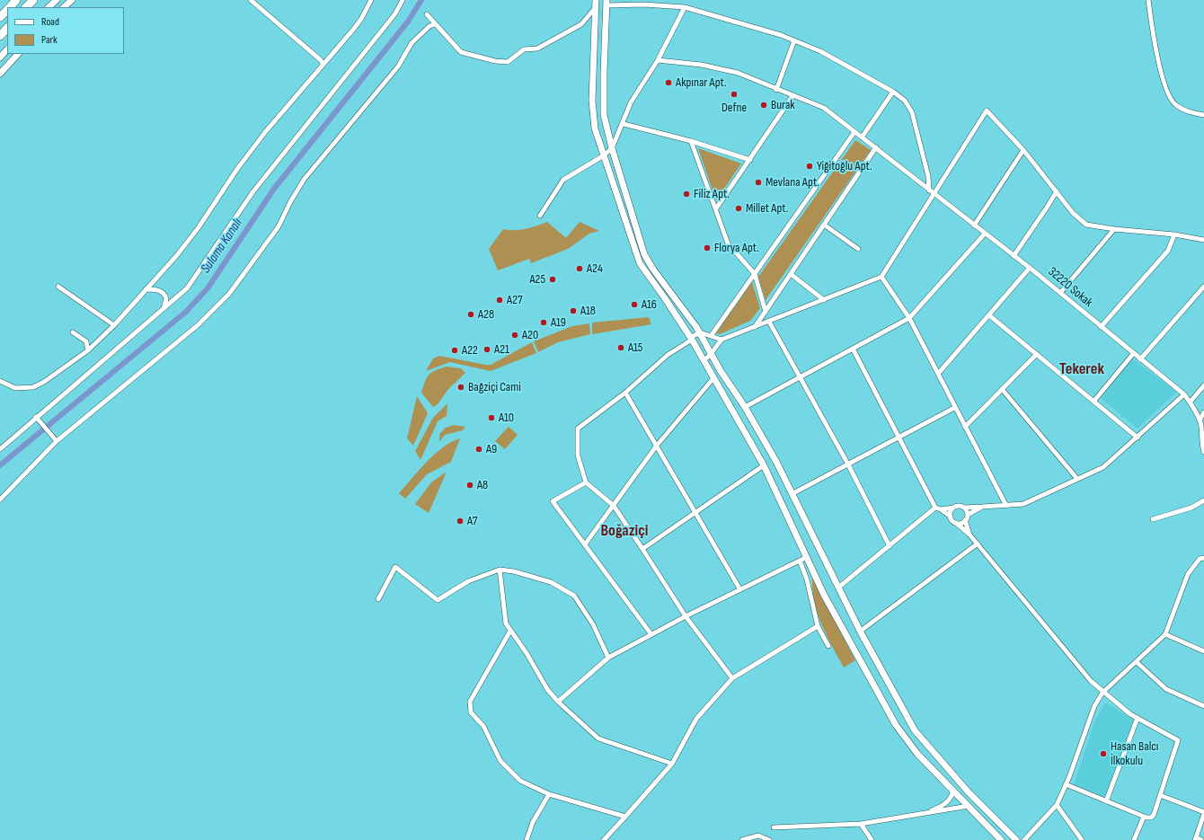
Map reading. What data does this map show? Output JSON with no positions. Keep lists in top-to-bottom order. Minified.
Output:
{"streets":{"street":["32220 Sokak"]},"districts":["Tekerek","Boğaziçi"],"water":["Sulama Kanalı"],"places":["Akpınar Apt.","Defne","Burak","Yiğitoğlu Apt.","Mevlana Apt.","Filiz Apt.","Millet Apt.","Florya Apt.","A24","A25","A27","A16","A18","A28","A19","A20","A15","A21","A22","Bağziçi Cami","A10","A9","A8","A7","Hasan Balcı İlkokulu"],"legend":["Road","Park"]}
